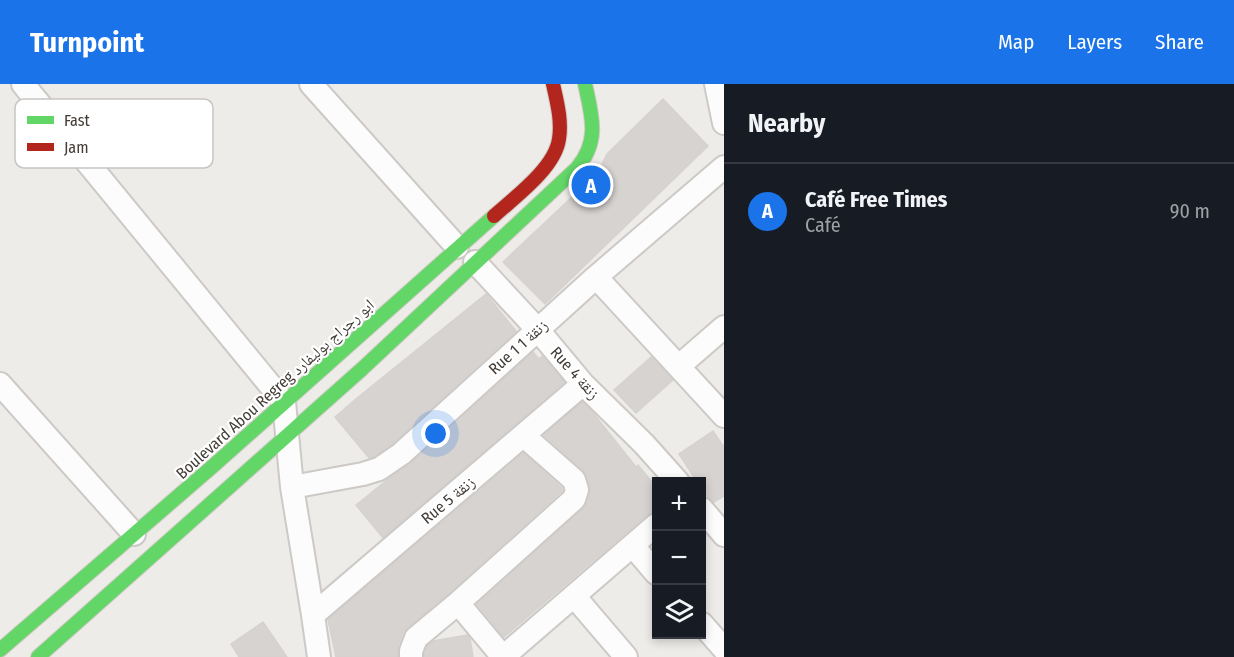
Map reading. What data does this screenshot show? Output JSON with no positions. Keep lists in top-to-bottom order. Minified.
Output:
{"streets":{"main road":["Boulevard Abou Regreg ابو رجراج بوليفارد"],"street":["Rue 1 زنقة 1","Rue 4 زنقة","Rue 5 زنقة"]},"crossings":[["Rue 1 زنقة 1","Rue 4 زنقة"],["Rue 4 زنقة","Rue 5 زنقة"]],"legend":["Fast","Jam"],"page":{"header":"Turnpoint","nav":["Map","Layers","Share"],"heading":"Nearby","list":[{"mark":"A","name":"Café Free Times","note":"Café","value":"90 m"}],"pins":"A","map_buttons":["+","−"]}}
